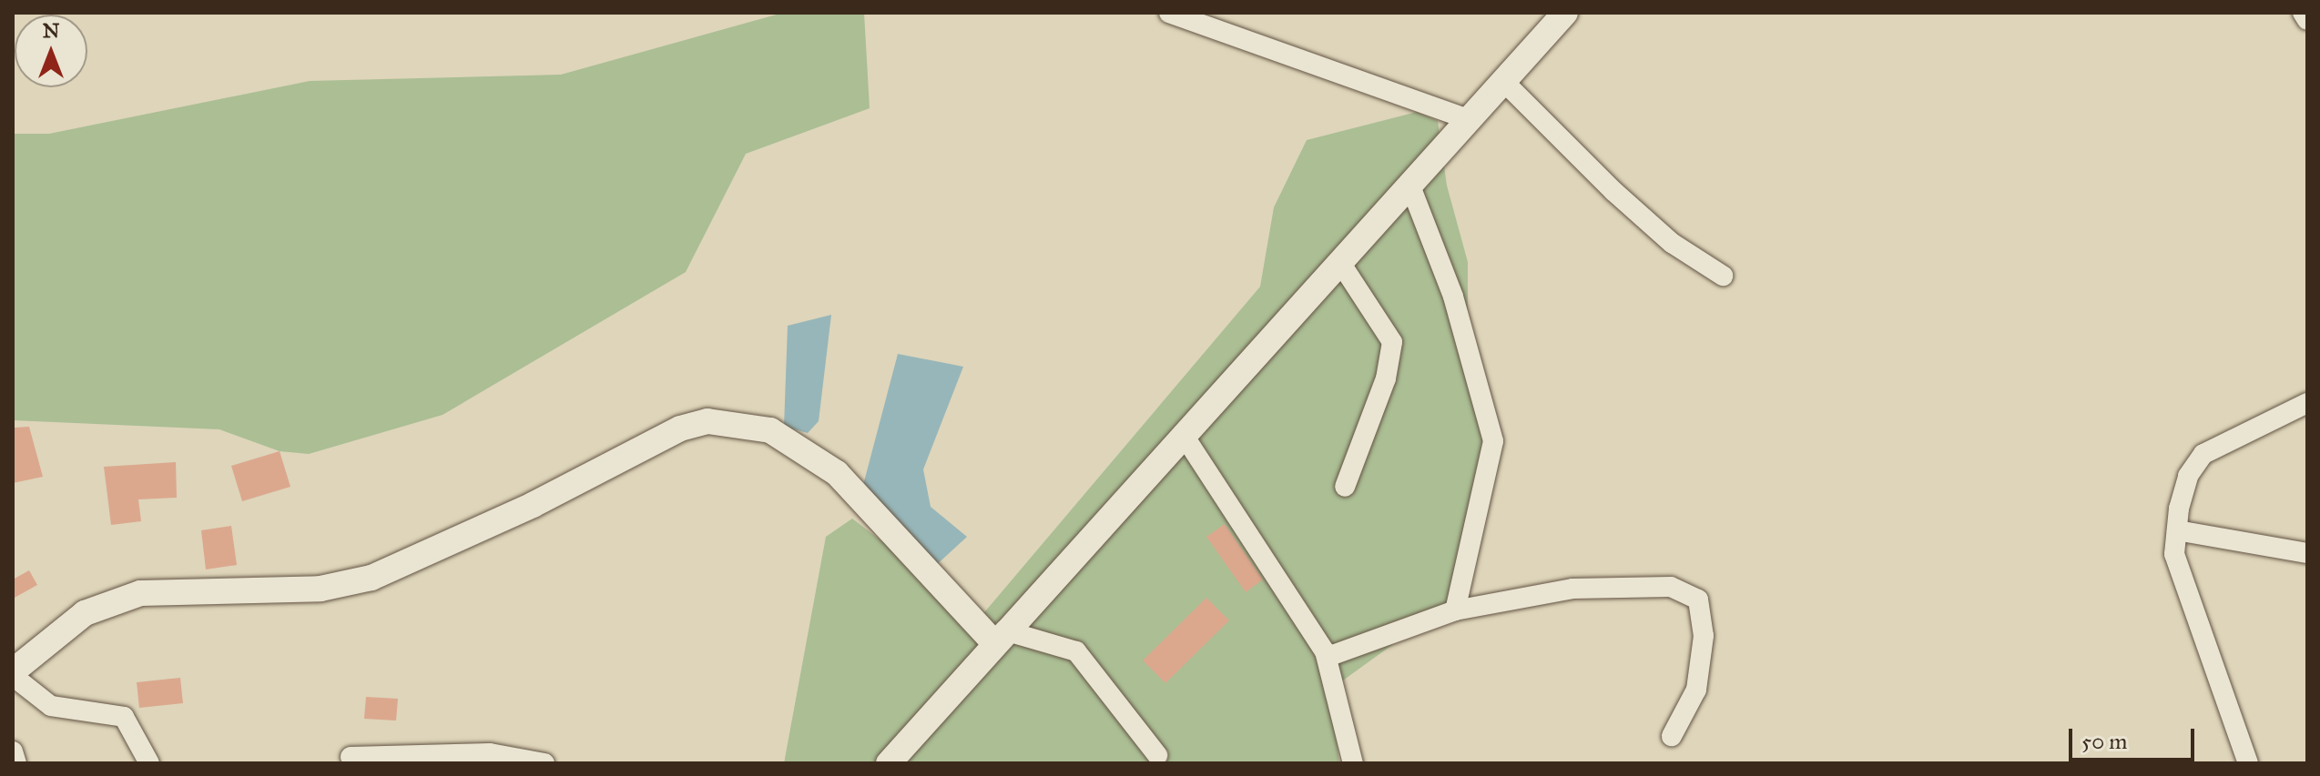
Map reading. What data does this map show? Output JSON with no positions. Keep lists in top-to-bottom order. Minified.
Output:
{"scale_bar":"50 m","north":"top"}
